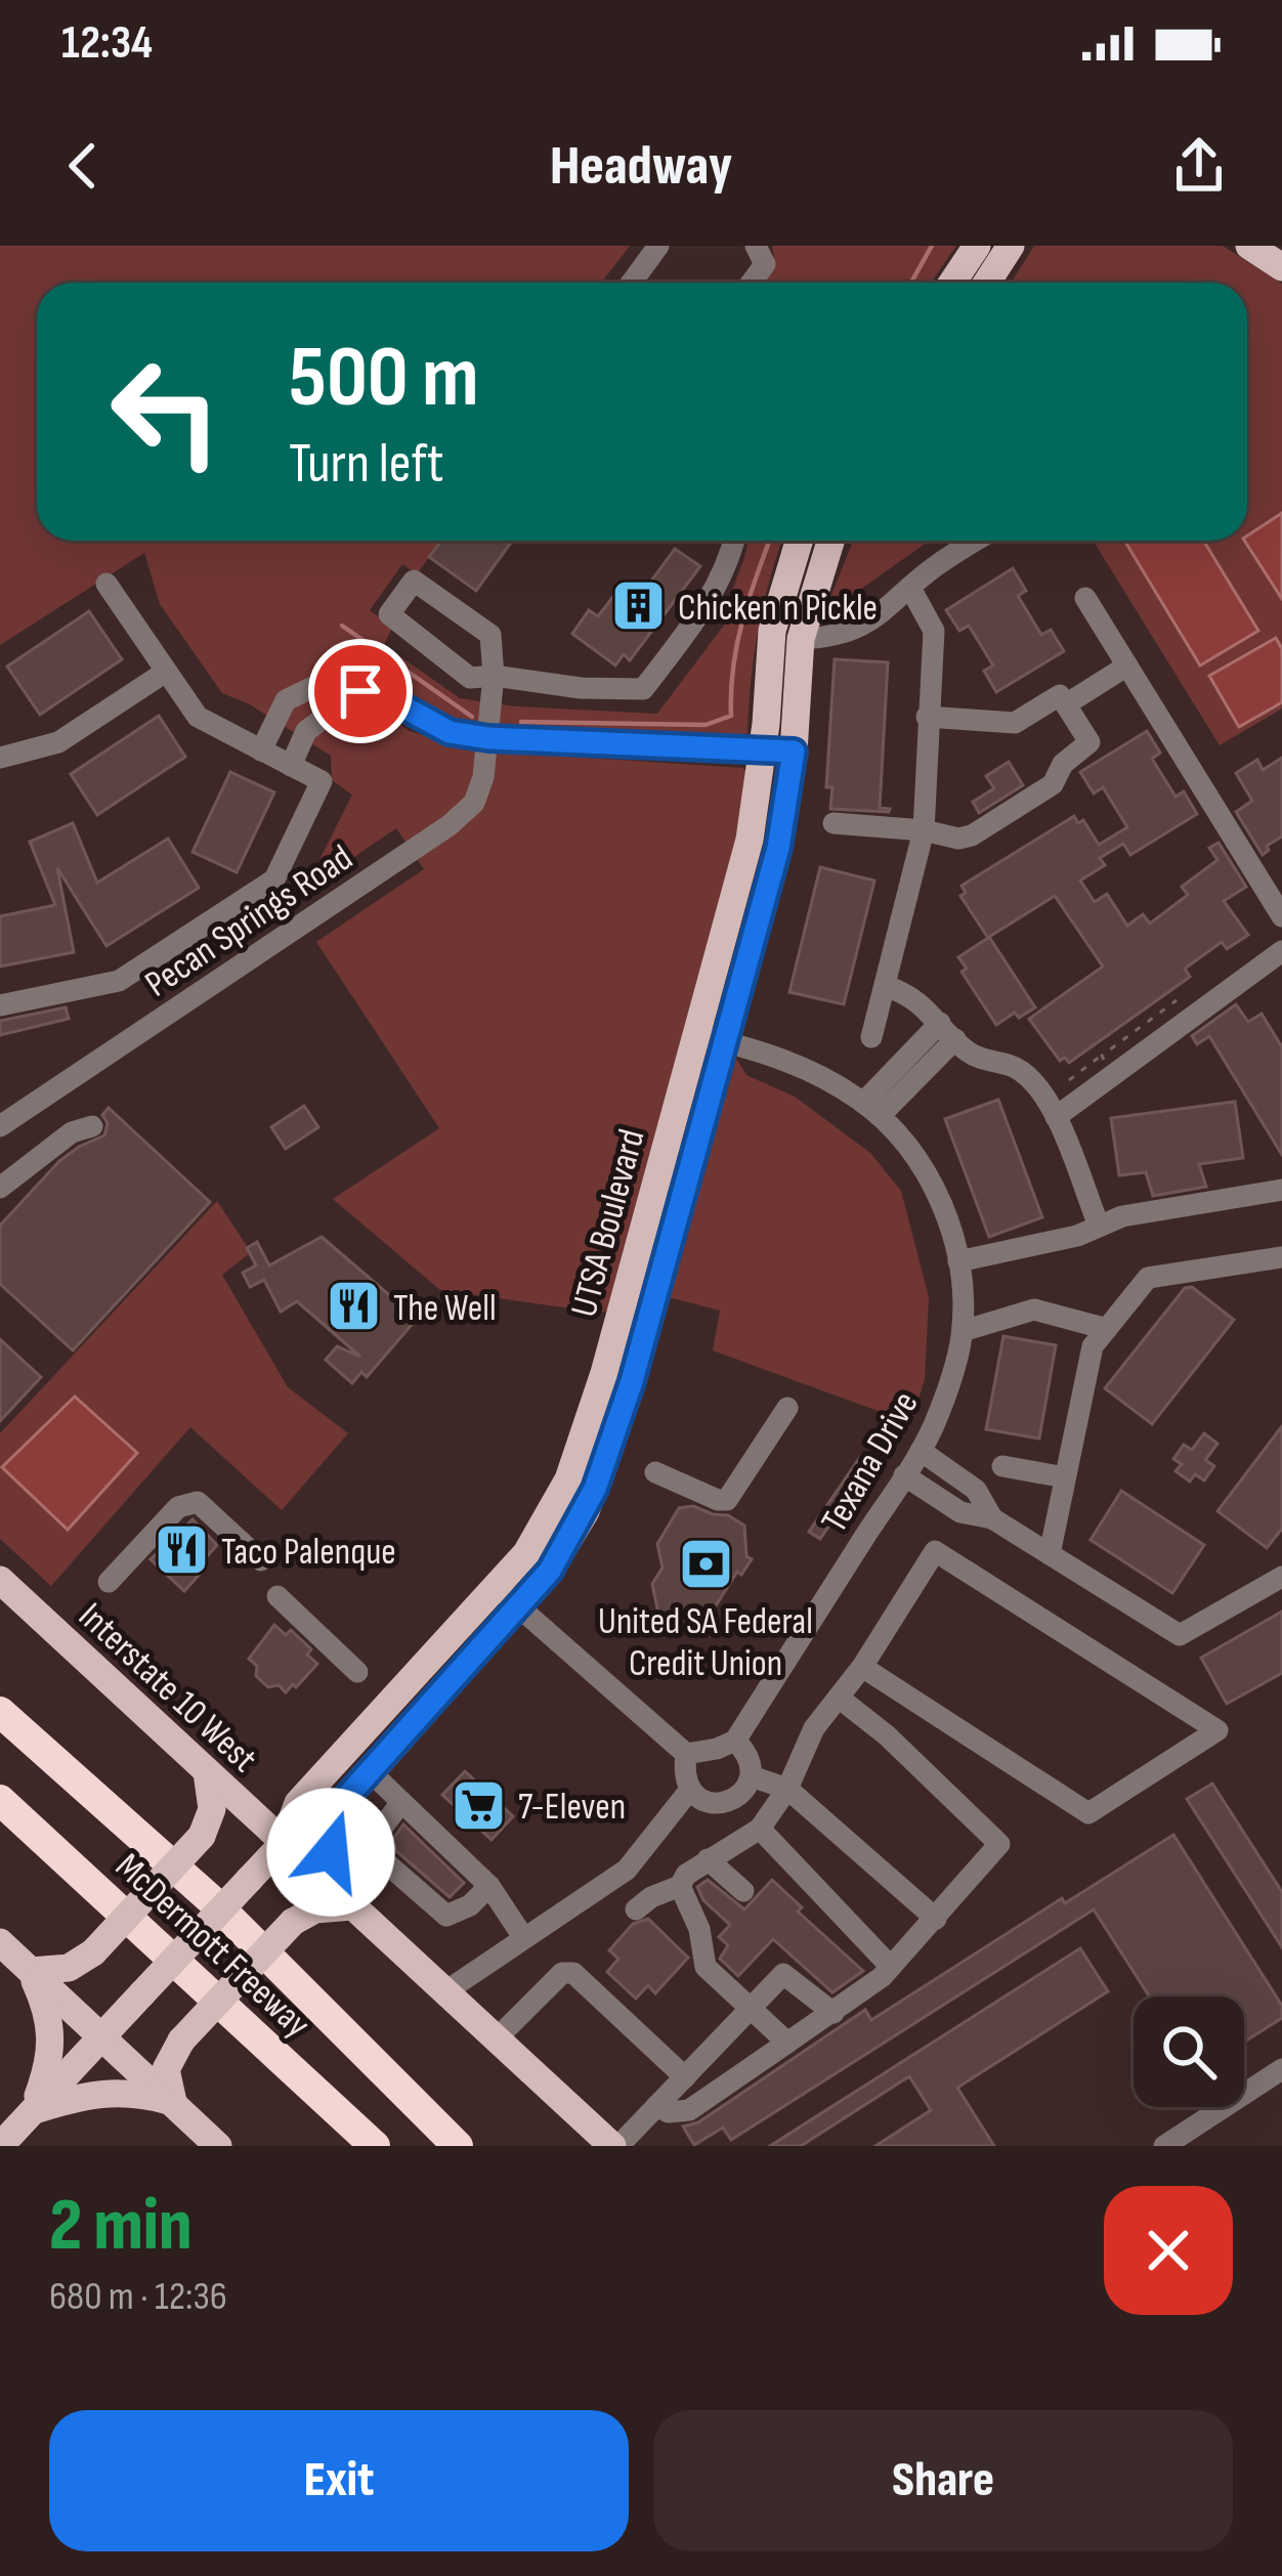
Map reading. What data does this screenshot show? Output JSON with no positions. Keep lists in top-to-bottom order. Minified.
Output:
{"streets":{"highway":["McDermott Freeway"],"main road":["UTSA Boulevard","Interstate 10 West"],"street":["Pecan Springs Road","Texana Drive"]},"crossings":[["UTSA Boulevard","Texana Drive"],["UTSA Boulevard","Interstate 10 West"]],"places":{"building":["Chicken n Pickle"],"restaurant":["The Well","Taco Palenque"],"bank":["United SA Federal Credit Union"],"supermarket":["7-Eleven"]},"page":{"status":"12:34","header":"Headway","turn":["500 m","Turn left"],"heading":["2 min","680 m · 12:36"],"buttons":["Exit","Share"]}}
